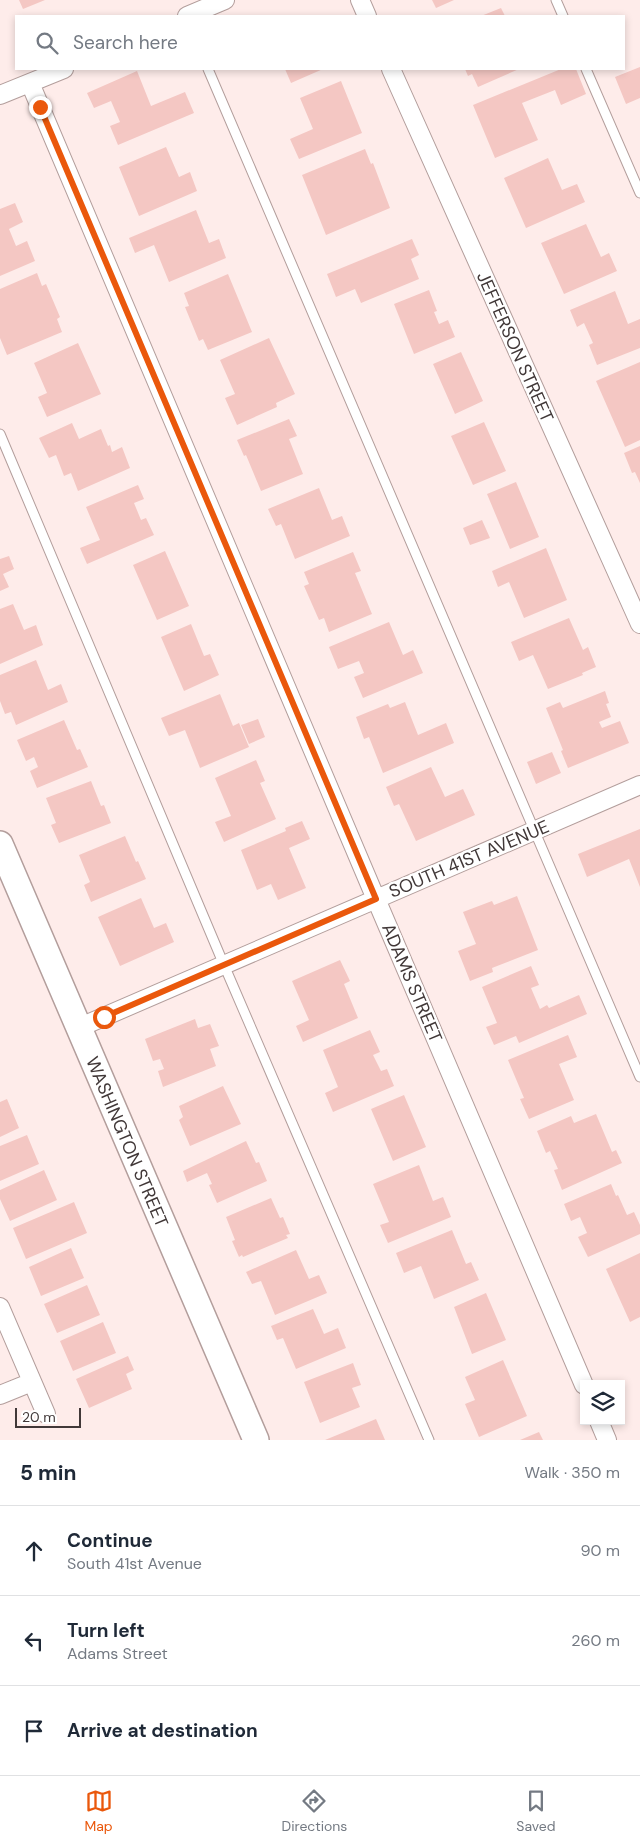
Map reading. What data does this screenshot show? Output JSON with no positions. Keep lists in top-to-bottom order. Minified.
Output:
{"streets":{"street":["JEFFERSON STREET","SOUTH 41ST AVENUE","ADAMS STREET","WASHINGTON STREET"]},"crossings":[["SOUTH 41ST AVENUE","ADAMS STREET"],["SOUTH 41ST AVENUE","WASHINGTON STREET"]],"scale_bar":"20 m","page":{"search":"Search here","scale":"20 m","heading":["5 min","Walk · 350 m"],"list":[["Continue","South 41st Avenue","90 m"],["Turn left","Adams Street","260 m"],"Arrive at destination"],"nav":["Map","Directions","Saved"]}}
